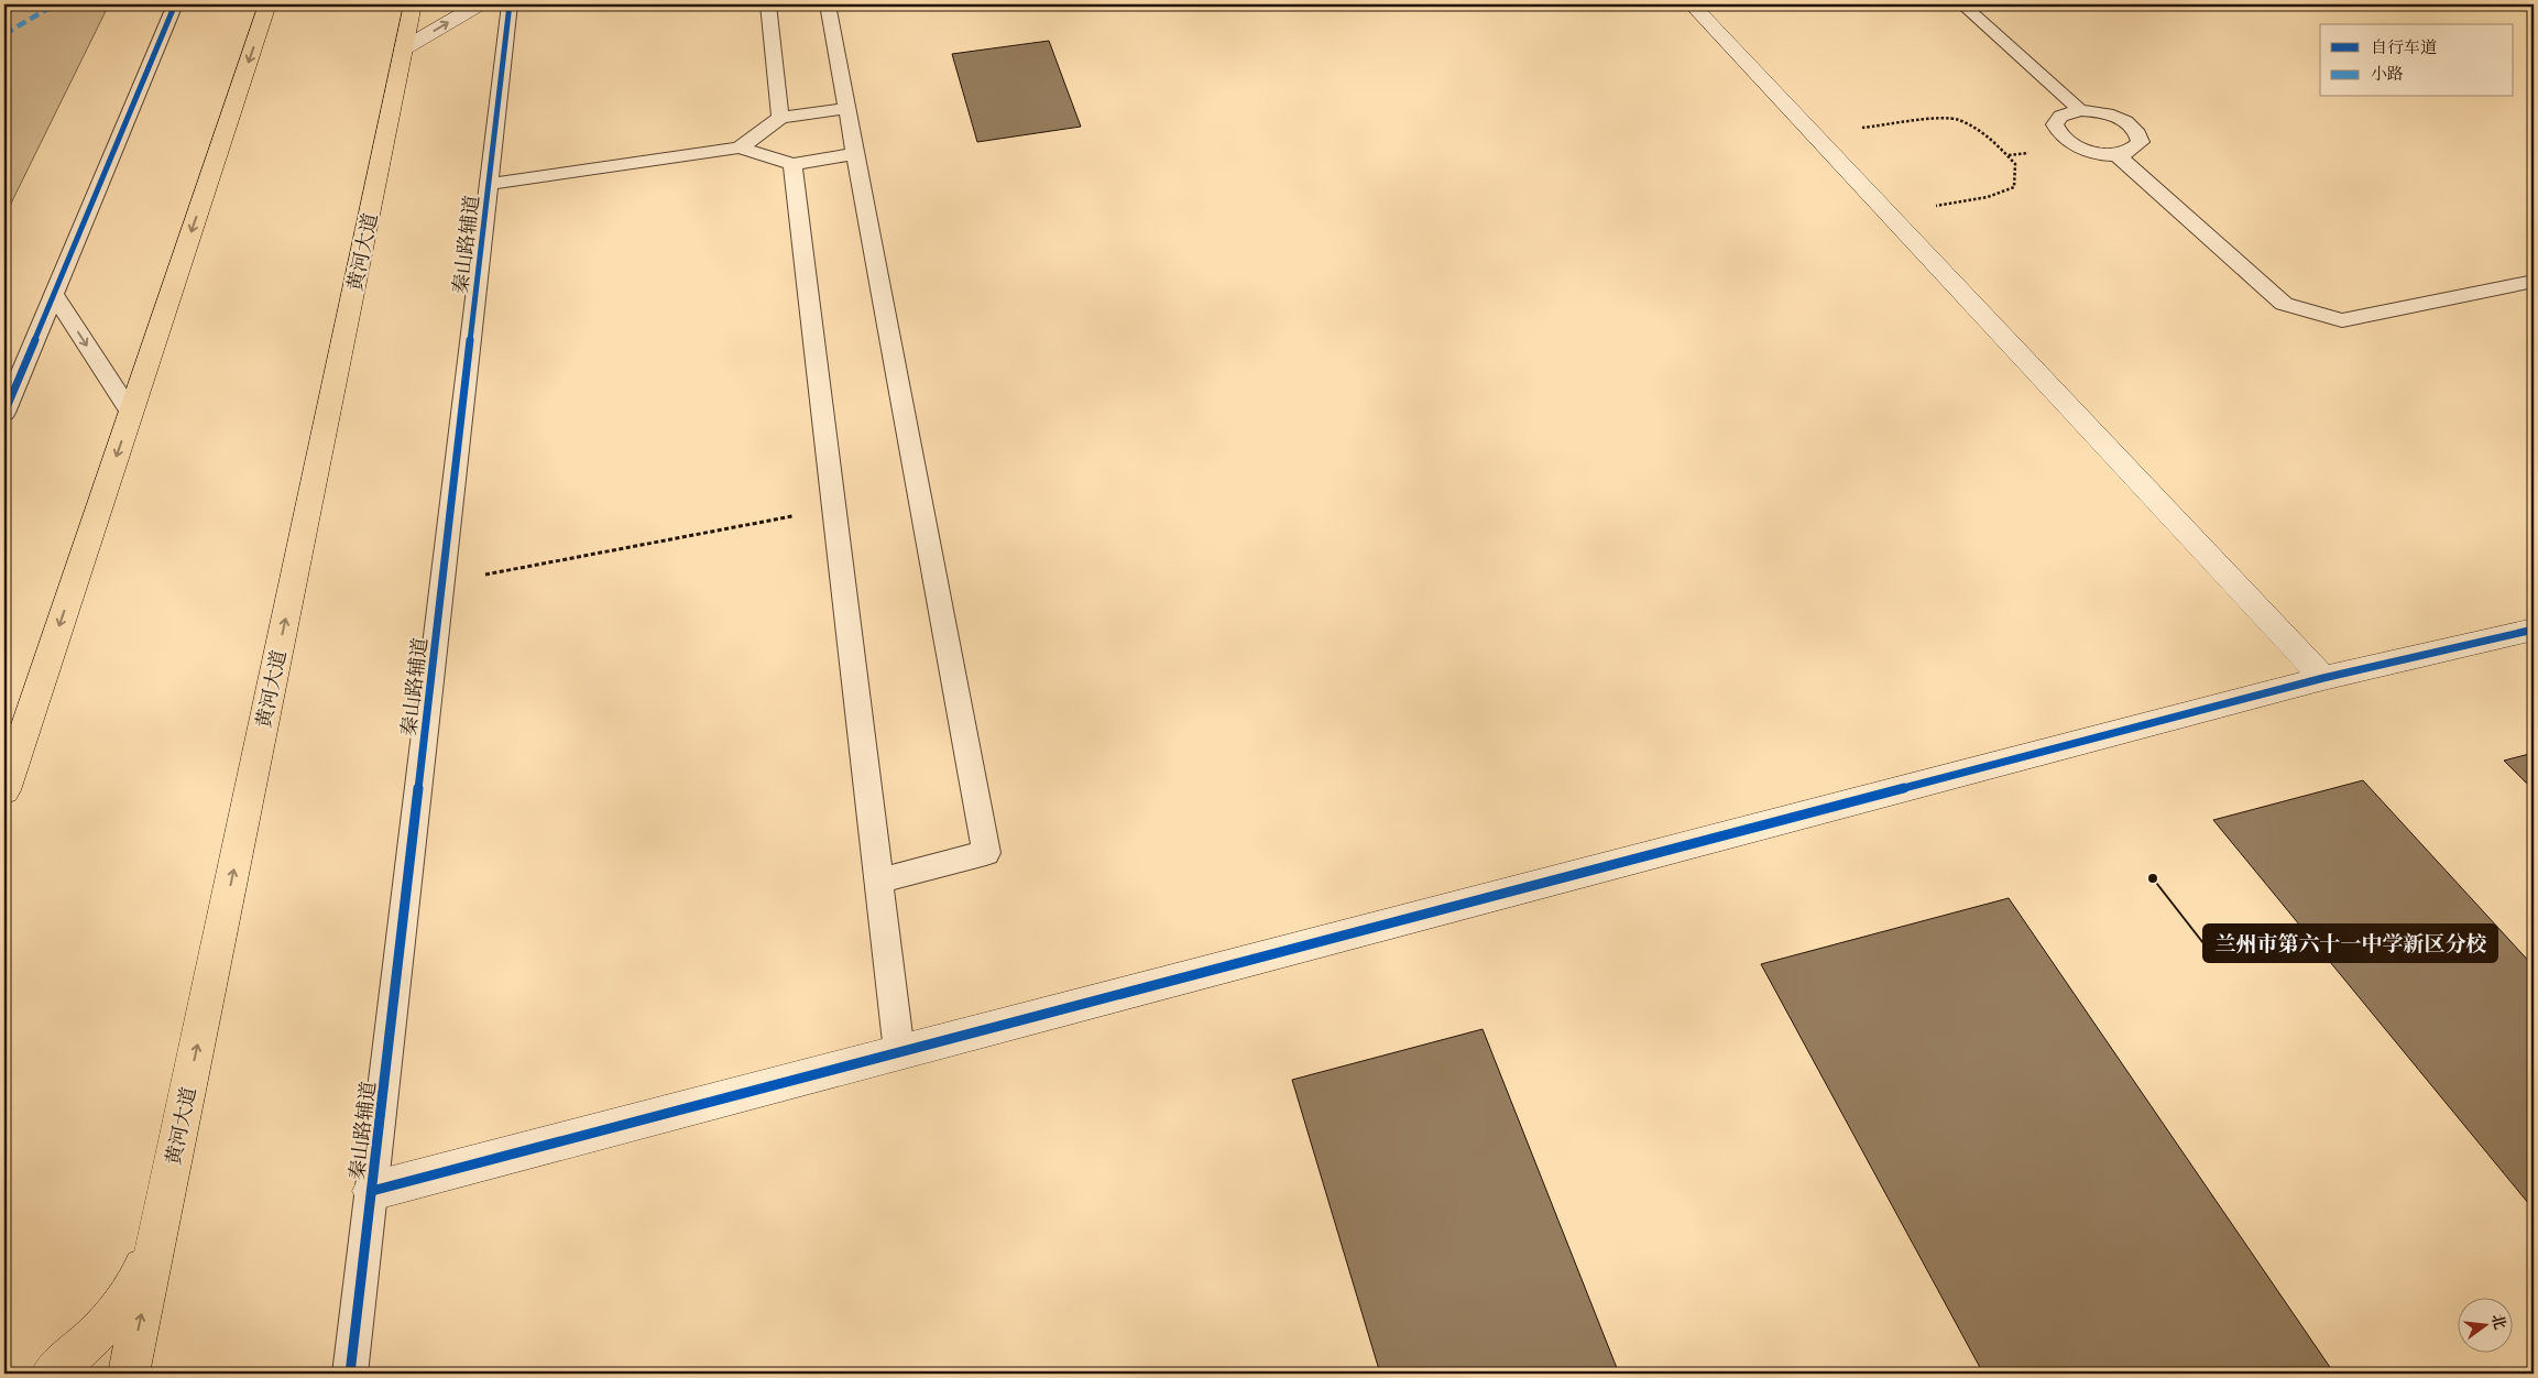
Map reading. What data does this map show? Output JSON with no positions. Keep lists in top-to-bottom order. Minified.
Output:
{"streets":{"main road":["黄河大道"],"lane":["秦山路辅道"]},"places":["兰州市第六十一中学新区分校"],"legend":["自行车道","小路"],"north":"right"}
